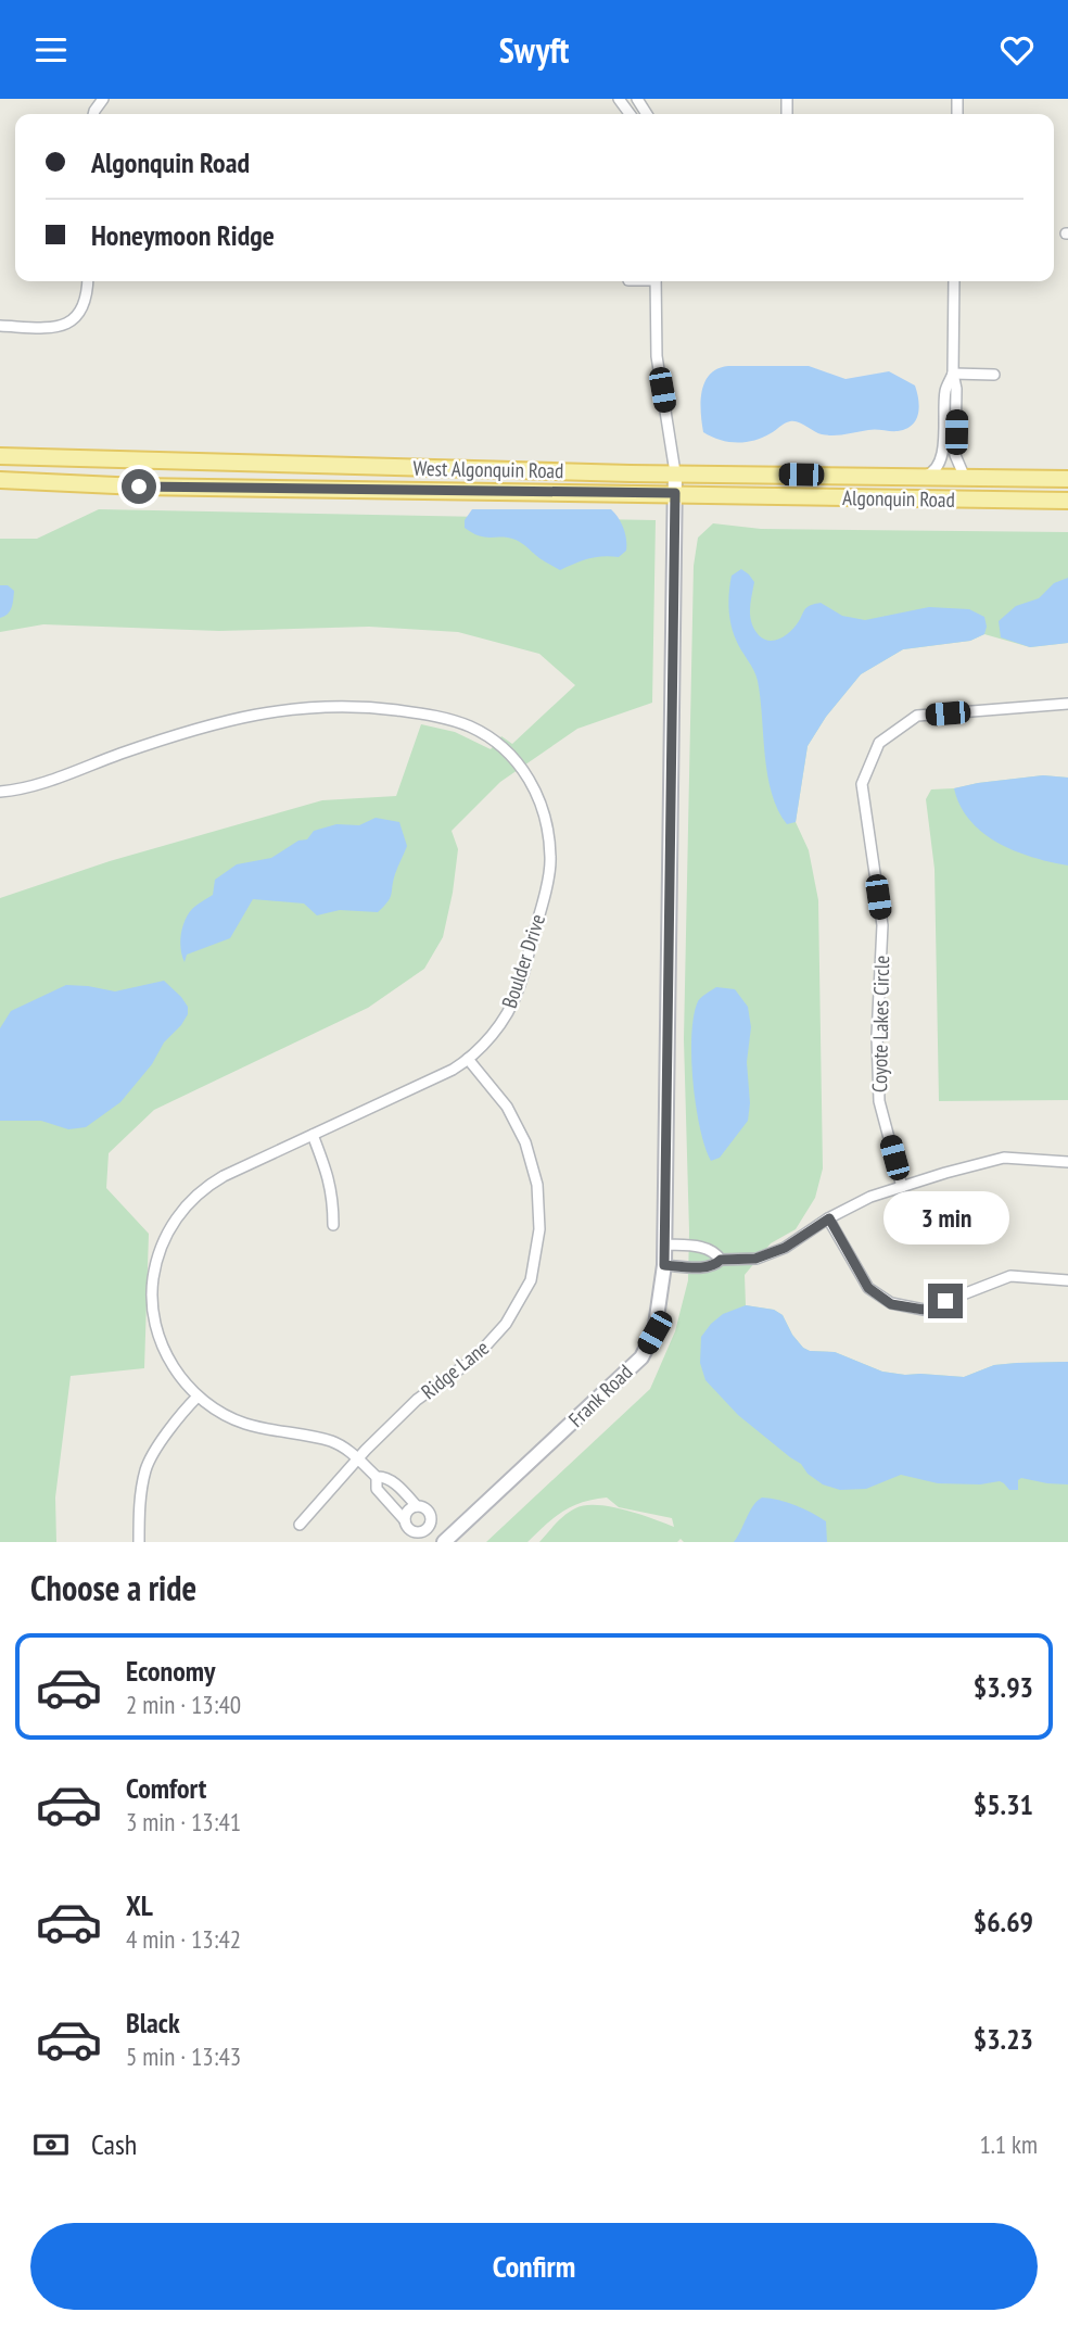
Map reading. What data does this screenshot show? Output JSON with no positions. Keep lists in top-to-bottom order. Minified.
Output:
{"streets":{"main road":["West Algonquin Road","Algonquin Road"],"street":["Boulder Drive","Coyote Lakes Circle","Ridge Lane","Frank Road"]},"crossings":[["West Algonquin Road","Frank Road"],["Algonquin Road","Frank Road"],["Boulder Drive","Ridge Lane"],["Boulder Drive","Frank Road"]],"page":{"header":"Swyft","banner":["Algonquin Road","Honeymoon Ridge"],"bubble":"3 min","heading":"Choose a ride","list":[{"name":"Economy","note":"2 min · 13:40","value":"$3.93"},{"name":"Comfort","note":"3 min · 13:41","value":"$5.31"},{"name":"XL","note":"4 min · 13:42","value":"$6.69"},{"name":"Black","note":"5 min · 13:43","value":"$3.23"}],"pay":["Cash","1.1 km"],"buttons":"Confirm"}}
